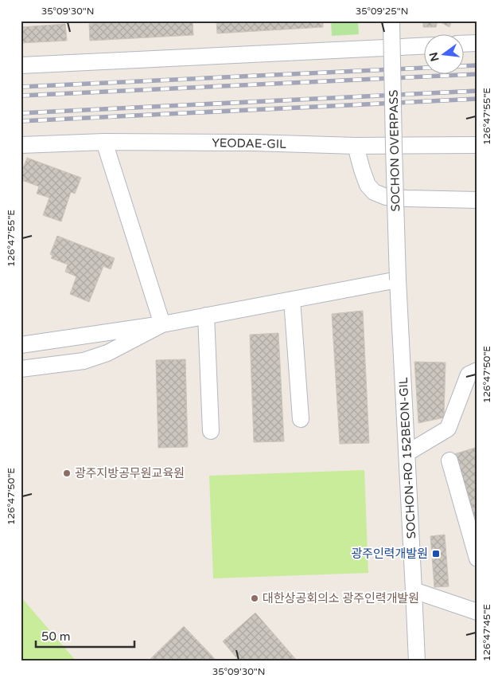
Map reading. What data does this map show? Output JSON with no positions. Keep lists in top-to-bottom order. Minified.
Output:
{"streets":{"street":["YEODAE-GIL","SOCHON OVERPASS","SOCHON-RO 152BEON-GIL"]},"crossings":[["SOCHON OVERPASS","SOCHON-RO 152BEON-GIL"]],"places":{"other":["광주지방공무원교육원","대한상공회의소 광주인력개발원"],"transit":["광주인력개발원"]},"scale_bar":"50 m","north":"left","coordinates":["35°09'30\"N","35°09'25\"N","126°47'55\"E","126°47'50\"E","126°47'45\"E"]}
